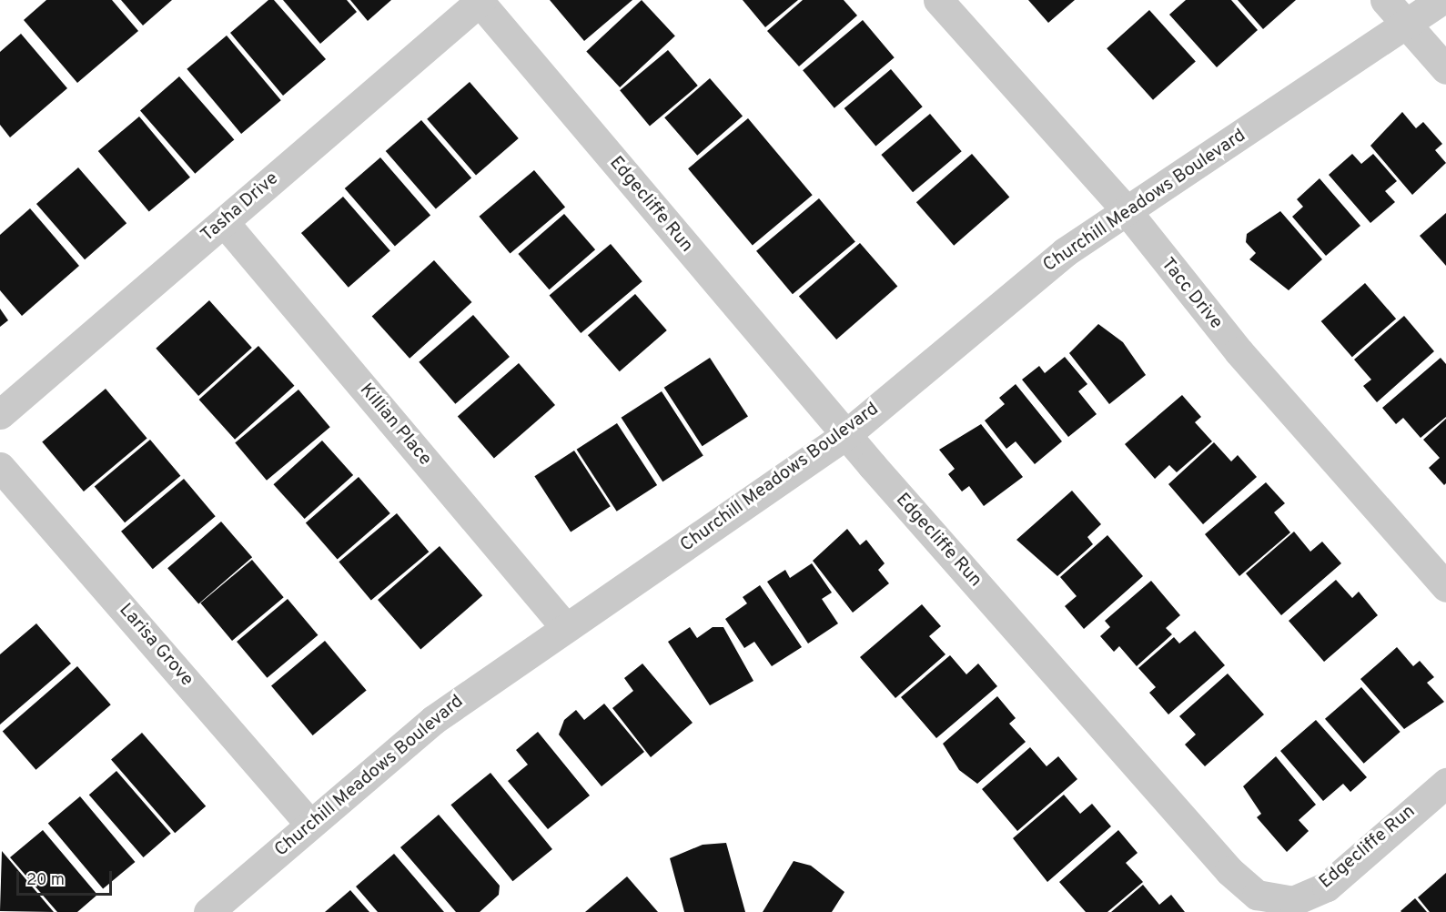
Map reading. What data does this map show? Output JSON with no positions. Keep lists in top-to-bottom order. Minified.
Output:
{"streets":{"street":["Churchill Meadows Boulevard","Edgecliffe Run","Tasha Drive","Tacc Drive","Killian Place","Larisa Grove"]},"crossings":[["Churchill Meadows Boulevard","Edgecliffe Run"],["Churchill Meadows Boulevard","Tacc Drive"],["Churchill Meadows Boulevard","Killian Place"],["Churchill Meadows Boulevard","Larisa Grove"],["Edgecliffe Run","Tasha Drive"],["Tasha Drive","Killian Place"]],"scale_bar":"20 m"}
